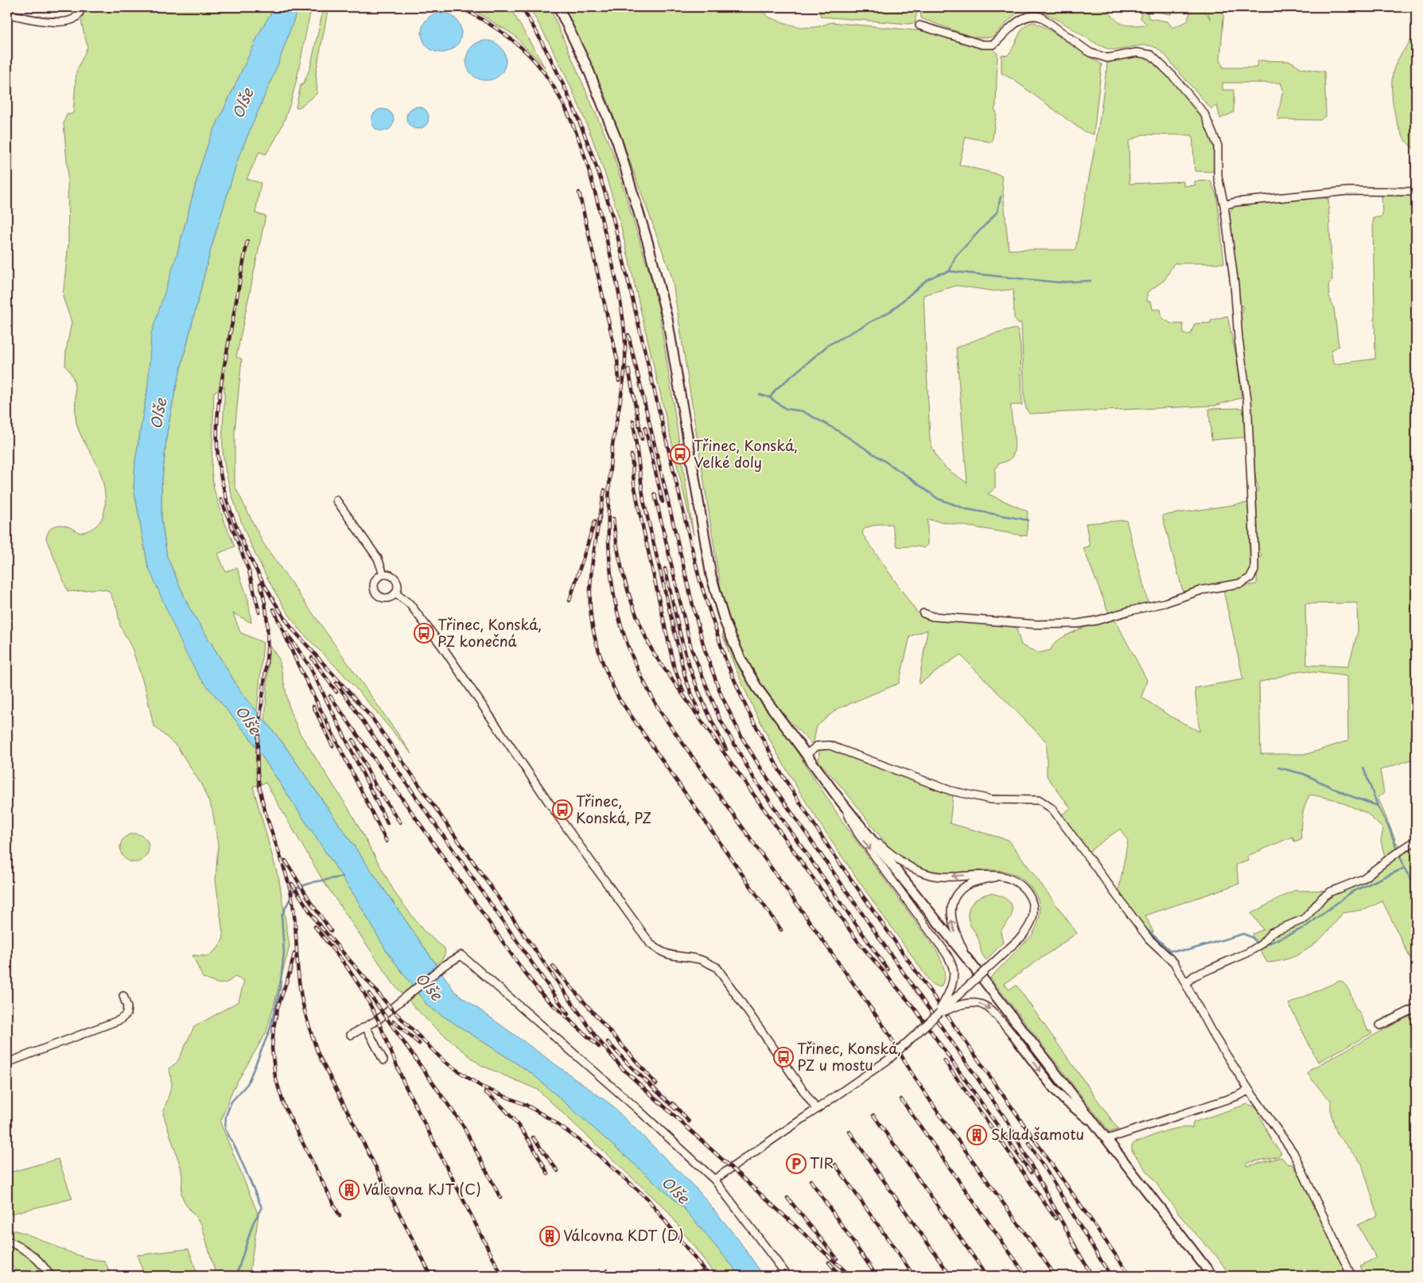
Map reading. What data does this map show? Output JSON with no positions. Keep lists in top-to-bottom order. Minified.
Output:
{"water":["Olše"],"places":{"bus stop":["Třinec, Konská, Velké doly","Třinec, Konská, PZ konečná","Třinec, Konská, PZ","Třinec, Konská, PZ u mostu"],"building":["Sklad šamotu","Válcovna KJT (C)","Válcovna KDT (D)"],"parking":["TIR"]}}
